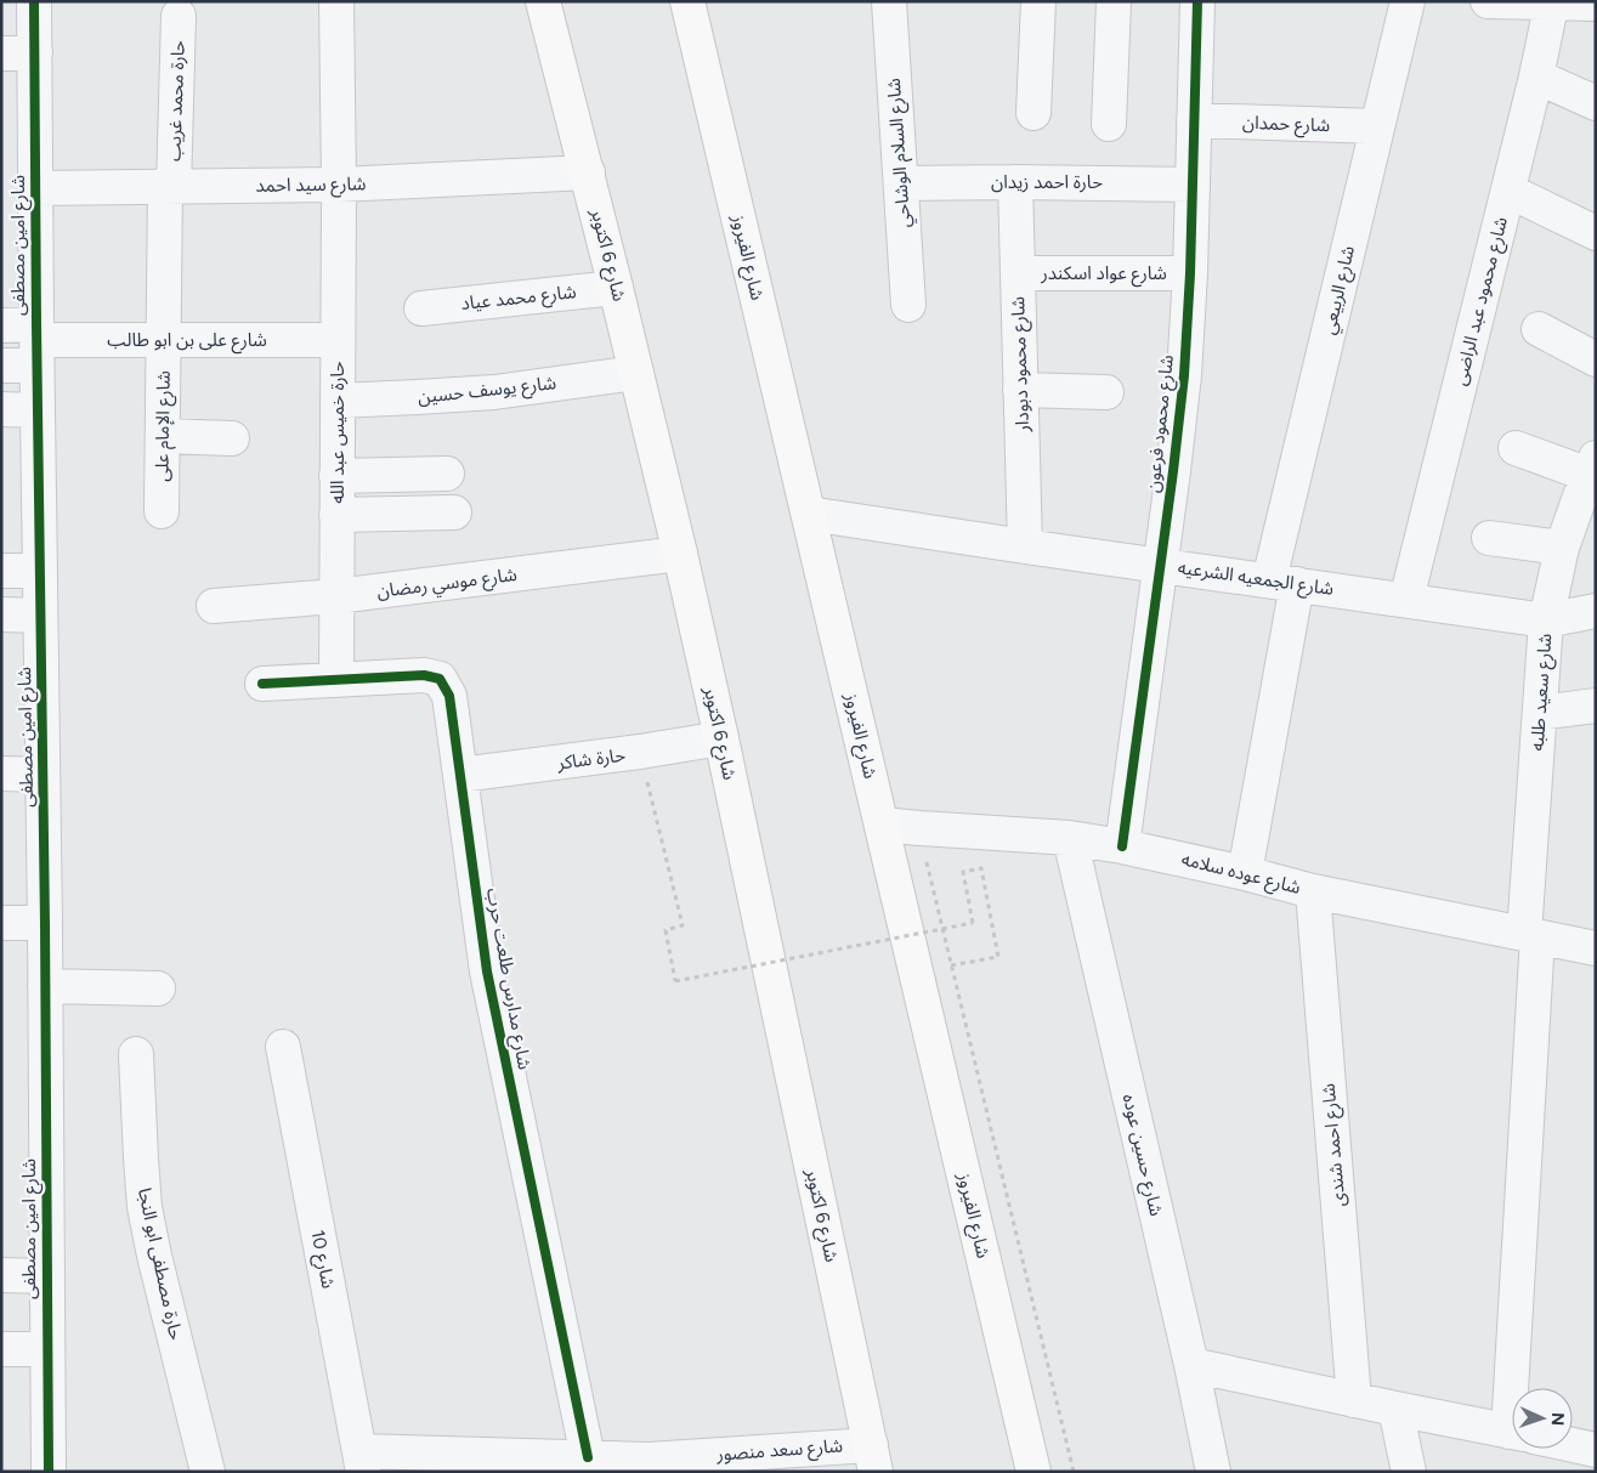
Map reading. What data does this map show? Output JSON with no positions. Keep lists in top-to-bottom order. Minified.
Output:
{"streets":{"main road":["شارع 6 اكتوبر","شارع الفيروز"],"street":["حارة محمد غريب","شارع حمدان","شارع السلام الوشاحي","حارة احمد زيدان","شارع سيد احمد","شارع امين مصطفى","شارع عواد اسكندر","شارع الربيعي","شارع محمد عياد","شارع محمود عبد الراضى","شارع على بن ابو طالب","شارع محمود دبودار","شارع يوسف حسين","شارع محمود فرعون","شارع الإمام على","حارة خميس عبد الله","شارع الجمعيه الشرعيه","شارع موسي رمضان","شارع سعيد طلبه","حارة شاكر","شارع عوده سلامه","شارع مدارس طلعت حرب","شارع احمد شندى","شارع حسين عوده","شارع 10","حارة مصطفى ابو النجا","شارع سعد منصور"]},"crossings":[["حارة محمد غريب","شارع سيد احمد"],["حارة محمد غريب","شارع على بن ابو طالب"],["حارة محمد غريب","شارع الإمام على"],["شارع حمدان","شارع الربيعي"],["شارع حمدان","شارع محمود فرعون"],["شارع السلام الوشاحي","حارة احمد زيدان"],["حارة احمد زيدان","شارع محمود دبودار"],["حارة احمد زيدان","شارع محمود فرعون"],["شارع سيد احمد","شارع امين مصطفى"],["شارع سيد احمد","شارع 6 اكتوبر"],["شارع سيد احمد","حارة خميس عبد الله"],["شارع امين مصطفى","شارع على بن ابو طالب"],["شارع 6 اكتوبر","شارع محمد عياد"],["شارع 6 اكتوبر","شارع يوسف حسين"],["شارع 6 اكتوبر","شارع موسي رمضان"],["شارع 6 اكتوبر","حارة شاكر"],["شارع 6 اكتوبر","شارع سعد منصور"],["شارع الفيروز","شارع الجمعيه الشرعيه"],["شارع الفيروز","شارع عوده سلامه"],["شارع عواد اسكندر","شارع محمود دبودار"],["شارع عواد اسكندر","شارع محمود فرعون"],["شارع الربيعي","شارع الجمعيه الشرعيه"],["شارع الربيعي","شارع عوده سلامه"],["شارع محمود عبد الراضى","شارع الجمعيه الشرعيه"],["شارع على بن ابو طالب","شارع الإمام على"],["شارع على بن ابو طالب","حارة خميس عبد الله"],["شارع محمود دبودار","شارع الجمعيه الشرعيه"],["شارع يوسف حسين","حارة خميس عبد الله"],["شارع محمود فرعون","شارع الجمعيه الشرعيه"],["شارع محمود فرعون","شارع عوده سلامه"],["حارة خميس عبد الله","شارع موسي رمضان"],["حارة خميس عبد الله","شارع مدارس طلعت حرب"],["شارع الجمعيه الشرعيه","شارع سعيد طلبه"],["شارع سعيد طلبه","شارع عوده سلامه"],["حارة شاكر","شارع مدارس طلعت حرب"],["شارع عوده سلامه","شارع احمد شندى"],["شارع عوده سلامه","شارع حسين عوده"],["شارع مدارس طلعت حرب","شارع سعد منصور"],["شارع 10","شارع سعد منصور"]],"north":"right"}
